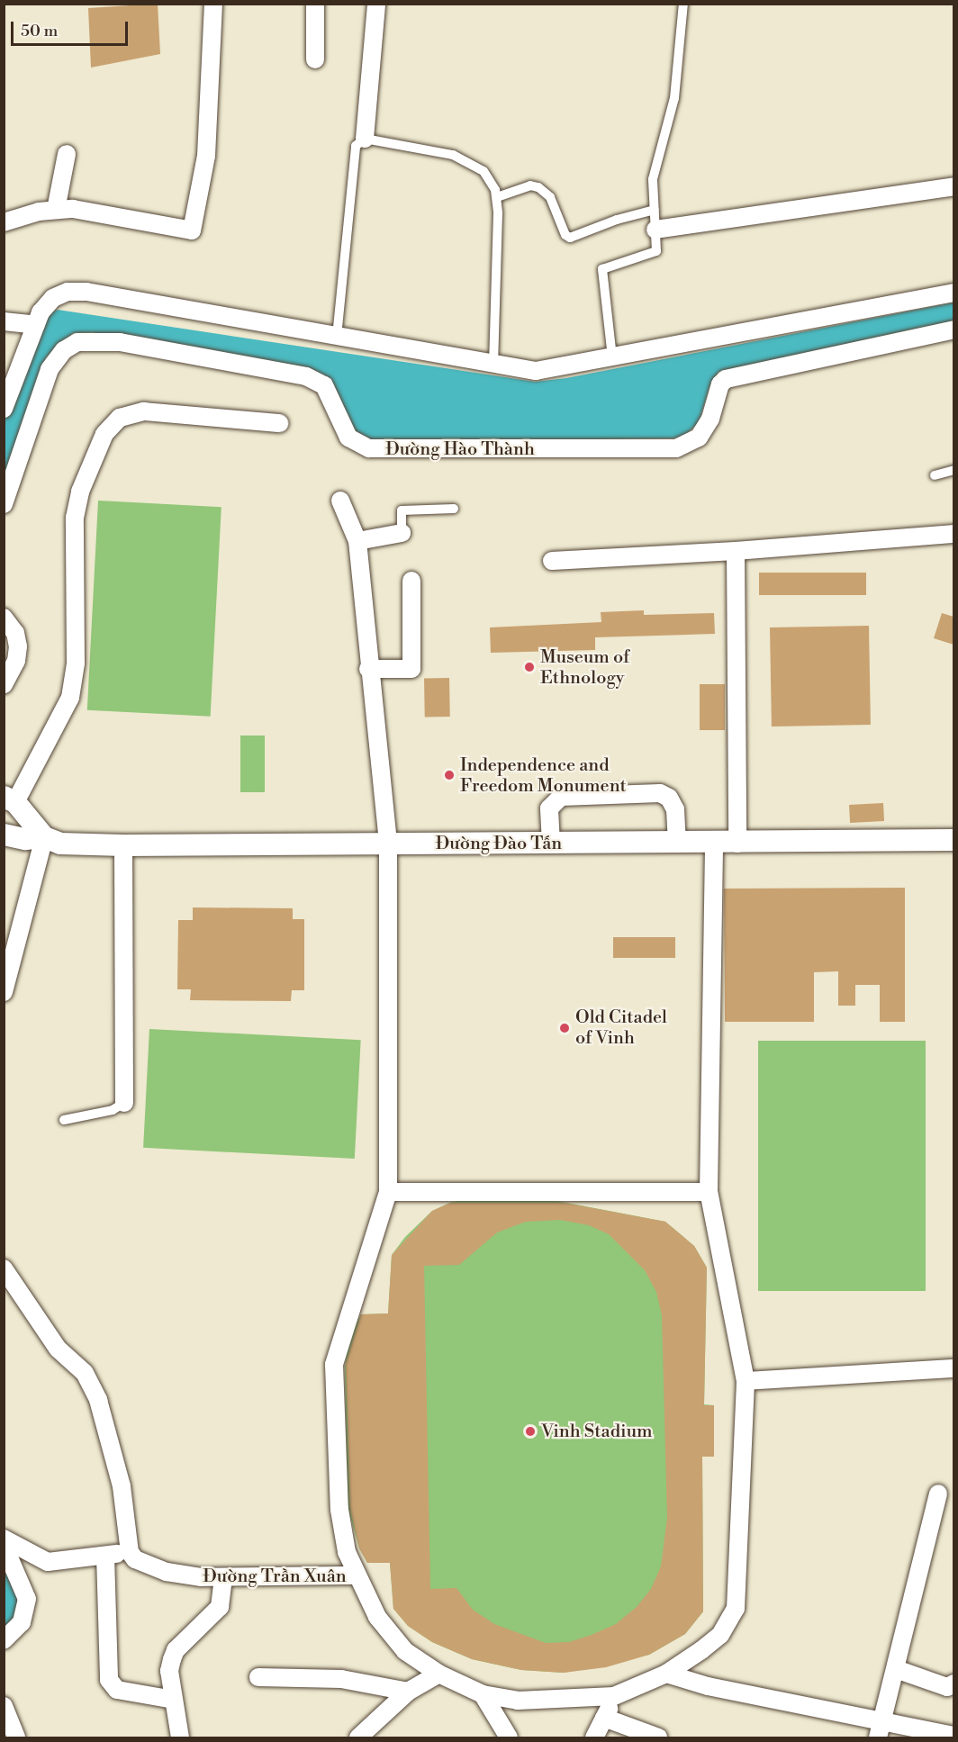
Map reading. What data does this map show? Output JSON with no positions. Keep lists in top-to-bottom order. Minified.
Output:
{"streets":{"street":["Đường Hào Thành","Đường Đào Tấn","Đường Trần Xuân"]},"places":["Museum of Ethnology","Independence and Freedom Monument","Old Citadel of Vinh","Vinh Stadium"],"scale_bar":"50 m"}
